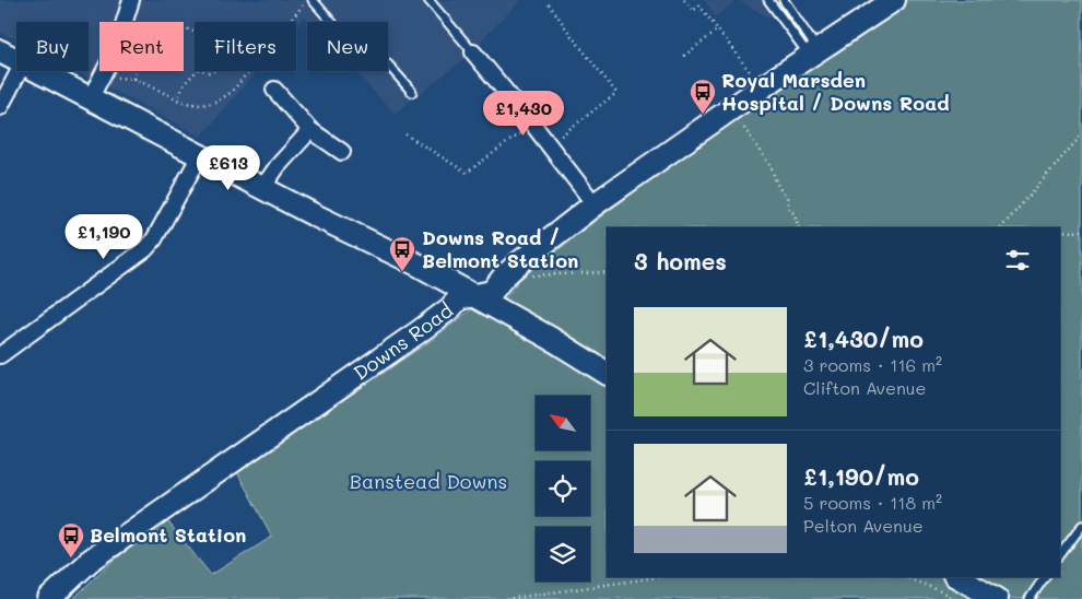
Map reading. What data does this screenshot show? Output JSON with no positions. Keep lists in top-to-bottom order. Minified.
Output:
{"streets":{"street":["Downs Road"]},"parks":["Banstead Downs"],"places":{"bus stop":["Royal Marsden Hospital / Downs Road","Downs Road / Belmont Station","Belmont Station"]},"north":"top left","page":{"chip":["Buy","Rent","Filters","New"],"price":["£1,430","£613","£1,190"],"heading":"3 homes","list":[{"name":"£1,430/mo","note":"3 rooms · 116 m² · Clifton Avenue"},{"name":"£1,190/mo","note":"5 rooms · 118 m² · Pelton Avenue"}]}}
